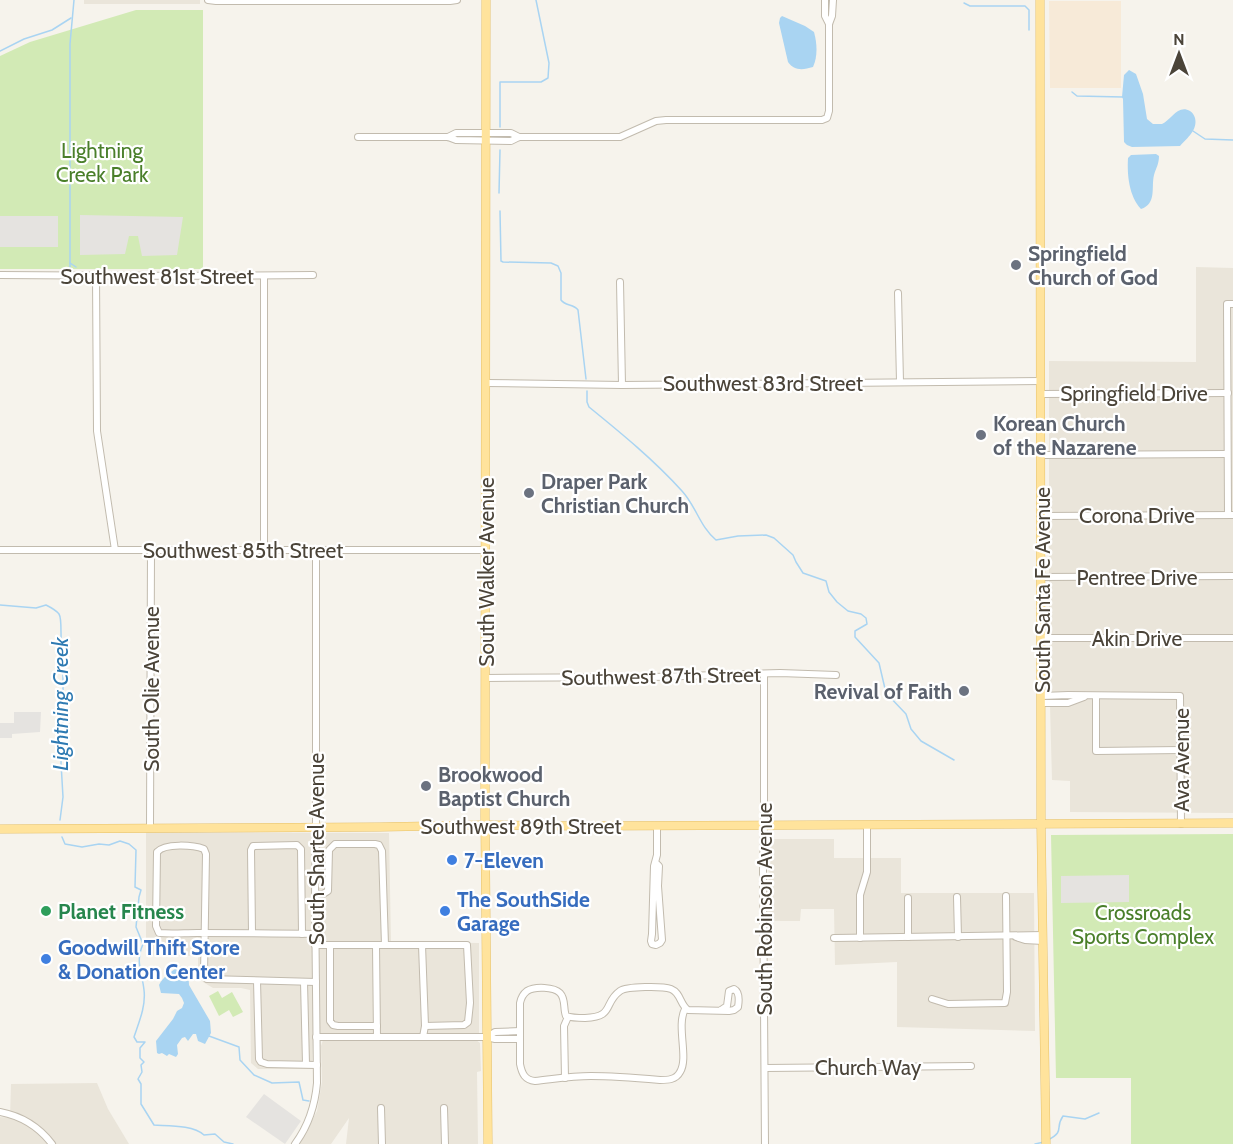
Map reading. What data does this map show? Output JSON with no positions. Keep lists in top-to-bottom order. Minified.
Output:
{"streets":{"main road":["South Walker Avenue","South Santa Fe Avenue","Southwest 89th Street"],"street":["Southwest 81st Street","Southwest 83rd Street","Springfield Drive","Corona Drive","Southwest 85th Street","Pentree Drive","Akin Drive","Southwest 87th Street","South Olie Avenue","Ava Avenue","South Shartel Avenue","South Robinson Avenue","Church Way"]},"crossings":[["Southwest 83rd Street","South Walker Avenue"],["Southwest 83rd Street","South Santa Fe Avenue"],["Springfield Drive","South Santa Fe Avenue"],["Corona Drive","South Santa Fe Avenue"],["Southwest 85th Street","South Walker Avenue"],["Southwest 85th Street","South Olie Avenue"],["Southwest 85th Street","South Shartel Avenue"],["South Walker Avenue","Southwest 87th Street"],["South Walker Avenue","Southwest 89th Street"],["Pentree Drive","South Santa Fe Avenue"],["South Santa Fe Avenue","Akin Drive"],["South Santa Fe Avenue","Southwest 89th Street"],["Southwest 87th Street","South Robinson Avenue"],["South Olie Avenue","Southwest 89th Street"],["Ava Avenue","Southwest 89th Street"],["Southwest 89th Street","South Shartel Avenue"],["Southwest 89th Street","South Robinson Avenue"],["South Robinson Avenue","Church Way"]],"water":["Lightning Creek"],"parks":["Lightning Creek Park","Crossroads Sports Complex"],"places":["Springfield Church of God","Korean Church of the Nazarene","Draper Park Christian Church","Revival of Faith","Brookwood Baptist Church","7-Eleven","Planet Fitness","The SouthSide Garage","Goodwill Thift Store & Donation Center"],"north":"top"}
